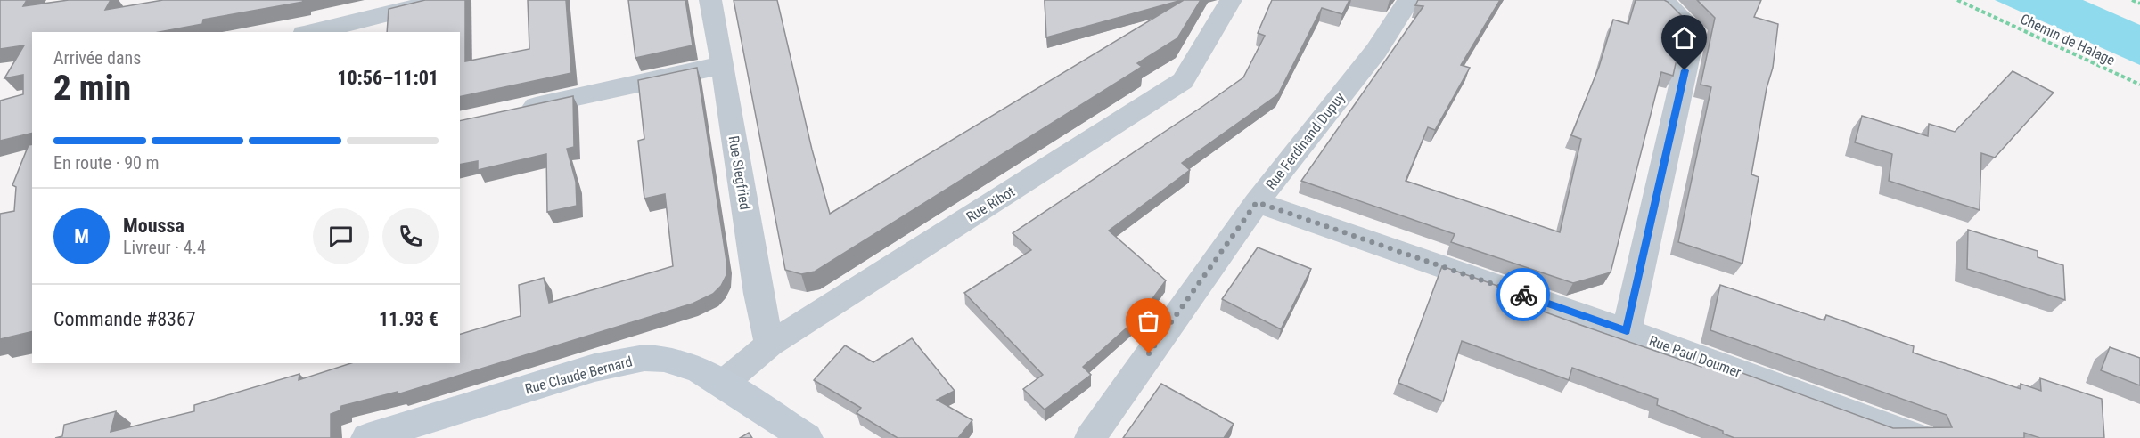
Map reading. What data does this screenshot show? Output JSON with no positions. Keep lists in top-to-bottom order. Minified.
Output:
{"streets":{"main road":["Rue Claude Bernard"],"street":["Rue Ferdinand Dupuy","Rue Siegfried","Rue Ribot","Rue Paul Doumer"],"path":["Chemin de Halage"]},"crossings":[["Rue Ferdinand Dupuy","Rue Paul Doumer"],["Rue Siegfried","Rue Ribot"],["Rue Ribot","Rue Claude Bernard"]],"page":{"heading":["2 min","Arrivée dans","10:56–11:01"],"panel":["Moussa","Livreur · 4.4","Commande #8367","11.93 €"],"bar":"En route · 90 m","round":"M"}}
